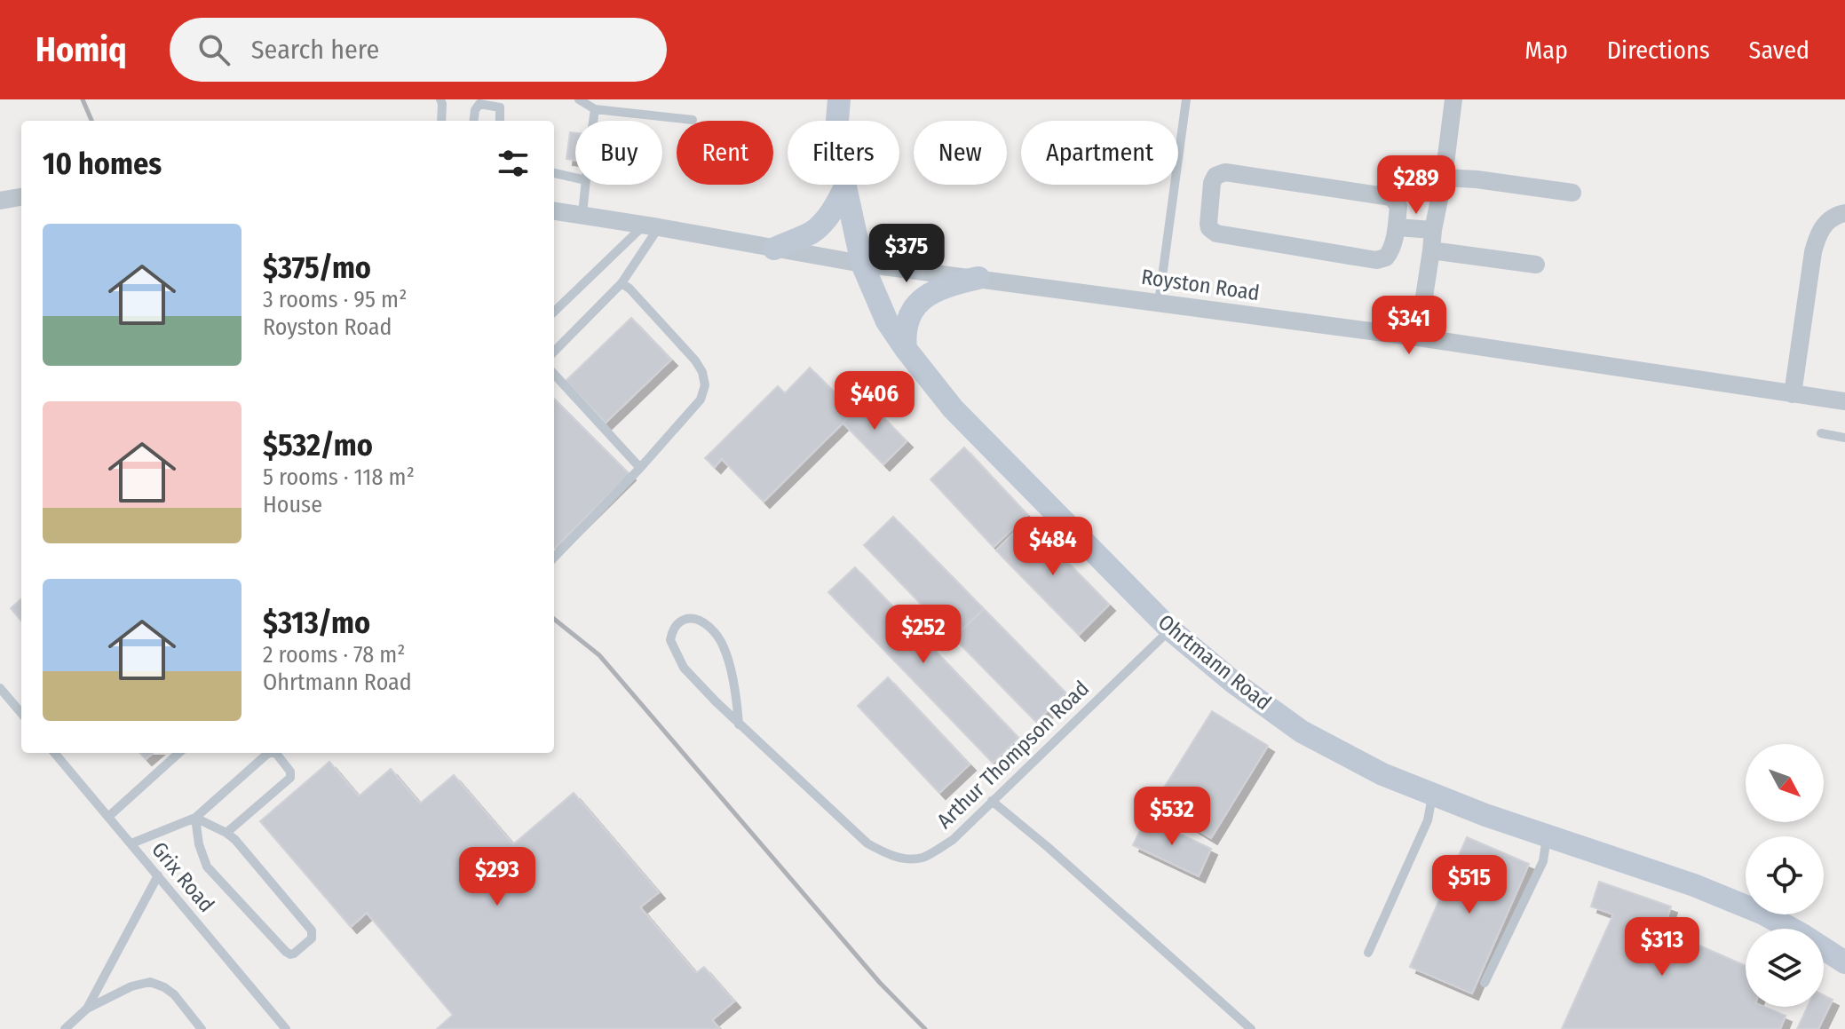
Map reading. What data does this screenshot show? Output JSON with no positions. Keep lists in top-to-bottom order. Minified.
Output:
{"streets":{"main road":["Ohrtmann Road"],"street":["Royston Road"],"lane":["Arthur Thompson Road","Grix Road"]},"crossings":[["Royston Road","Ohrtmann Road"],["Ohrtmann Road","Arthur Thompson Road"]],"north":"bottom right","page":{"header":"Homiq","search":"Search here","nav":["Map","Directions","Saved"],"chip":["Buy","Rent","Filters","New","Apartment"],"heading":"10 homes","price":["$289","$375","$341","$406","$484","$252","$532","$293","$515","$313"],"list":[{"name":"$375/mo","note":"3 rooms · 95 m² · Royston Road"},{"name":"$532/mo","note":"5 rooms · 118 m² · House"},{"name":"$313/mo","note":"2 rooms · 78 m² · Ohrtmann Road"}]}}
